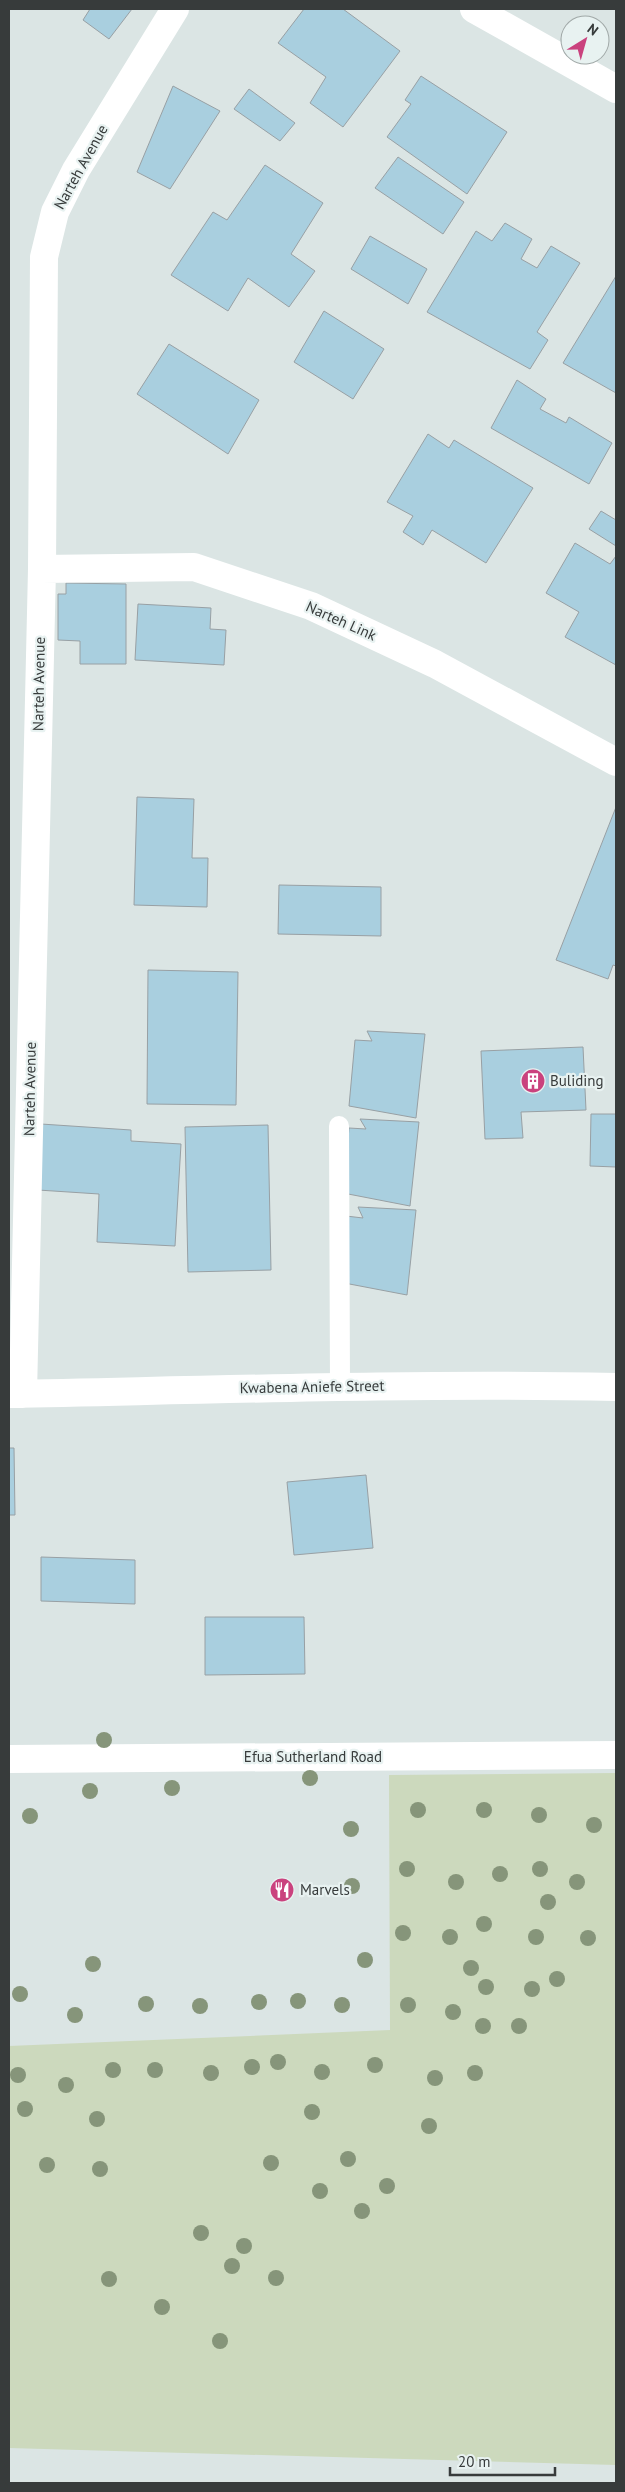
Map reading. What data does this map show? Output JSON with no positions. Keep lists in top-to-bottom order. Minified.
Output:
{"streets":{"street":["Narteh Avenue","Narteh Link","Kwabena Aniefe Street","Efua Sutherland Road"]},"crossings":[["Narteh Avenue","Narteh Link"],["Narteh Avenue","Kwabena Aniefe Street"]],"places":{"building":["Buliding"],"restaurant":["Marvels"]},"scale_bar":"20 m","north":"top right"}
